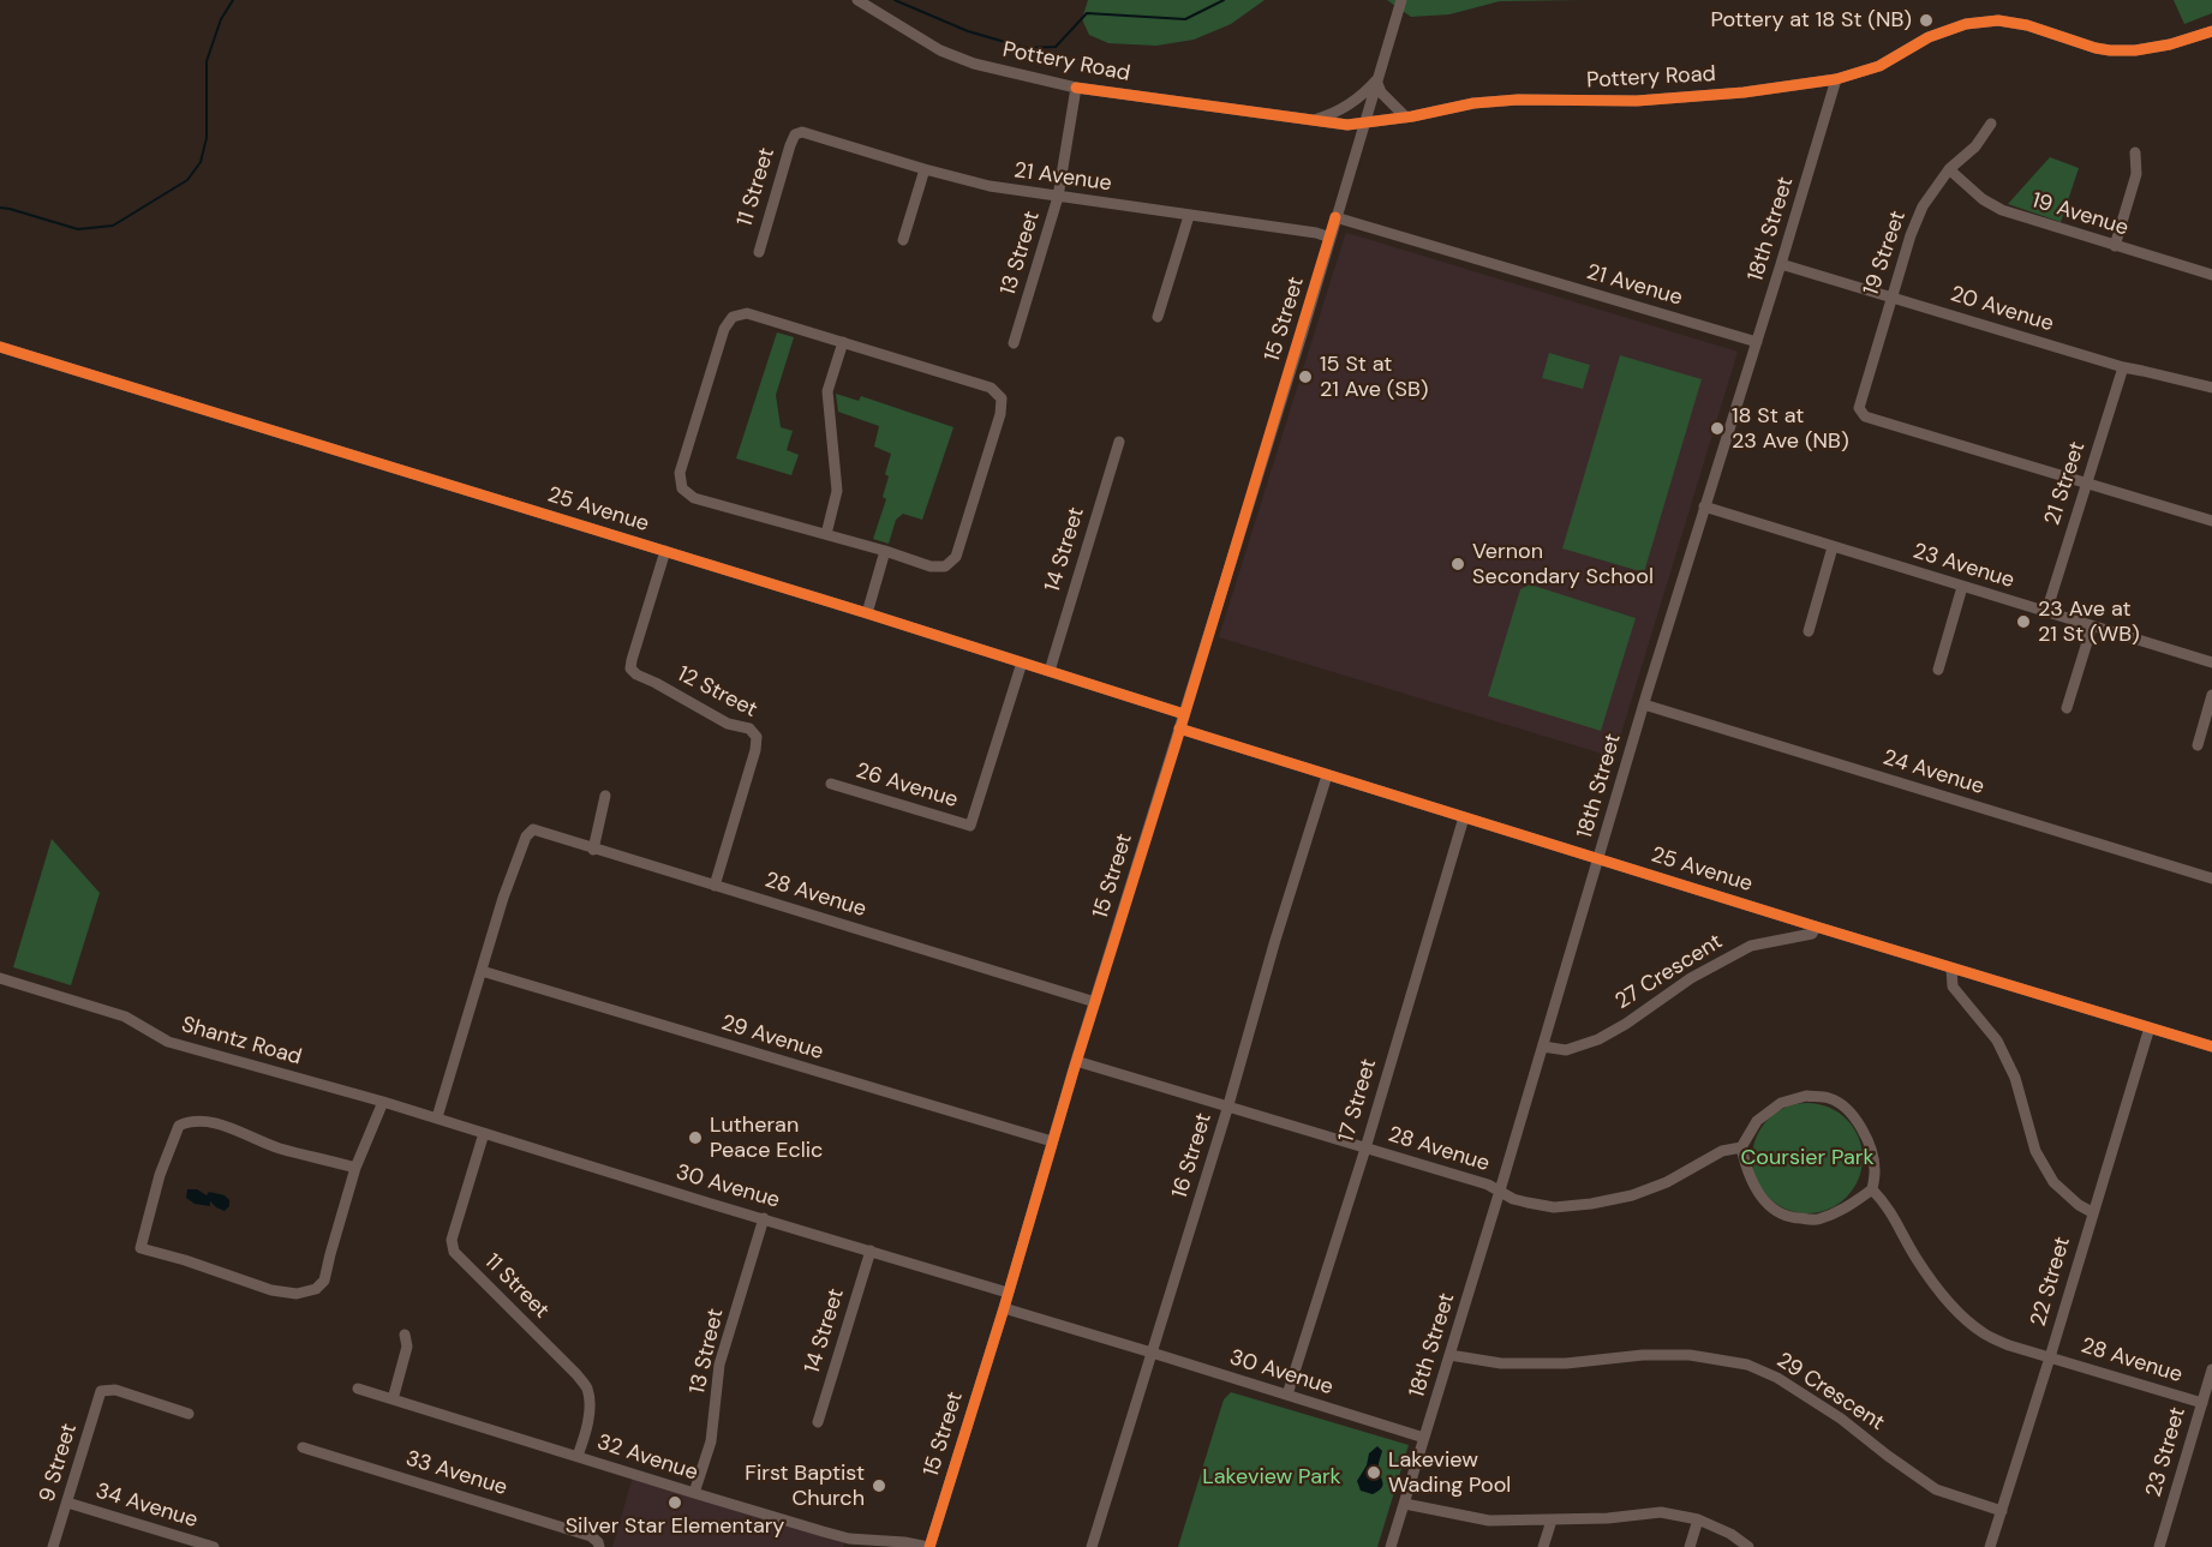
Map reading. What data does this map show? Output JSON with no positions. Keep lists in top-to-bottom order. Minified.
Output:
{"streets":{"street":["Pottery Road","21 Avenue","11 Street","19 Avenue","18th Street","13 Street","19 Street","20 Avenue","15 Street","21 Street","25 Avenue","14 Street","23 Avenue","12 Street","24 Avenue","26 Avenue","28 Avenue","27 Crescent","29 Avenue","Shantz Road","17 Street","16 Street","30 Avenue","22 Street","29 Crescent","23 Street","32 Avenue","9 Street","33 Avenue","34 Avenue"]},"crossings":[["Pottery Road","18th Street"],["Pottery Road","13 Street"],["Pottery Road","15 Street"],["21 Avenue","11 Street"],["21 Avenue","18th Street"],["21 Avenue","13 Street"],["21 Avenue","15 Street"],["11 Street","30 Avenue"],["11 Street","32 Avenue"],["19 Avenue","19 Street"],["18th Street","20 Avenue"],["18th Street","25 Avenue"],["18th Street","23 Avenue"],["18th Street","24 Avenue"],["18th Street","28 Avenue"],["18th Street","27 Crescent"],["18th Street","30 Avenue"],["18th Street","29 Crescent"],["13 Street","30 Avenue"],["13 Street","32 Avenue"],["19 Street","20 Avenue"],["19 Street","21 Street"],["20 Avenue","21 Street"],["15 Street","25 Avenue"],["15 Street","28 Avenue"],["15 Street","29 Avenue"],["15 Street","30 Avenue"],["15 Street","32 Avenue"],["21 Street","23 Avenue"],["25 Avenue","14 Street"],["25 Avenue","12 Street"],["25 Avenue","26 Avenue"],["25 Avenue","27 Crescent"],["25 Avenue","17 Street"],["25 Avenue","16 Street"],["25 Avenue","22 Street"],["14 Street","30 Avenue"],["12 Street","28 Avenue"],["28 Avenue","29 Avenue"],["28 Avenue","17 Street"],["28 Avenue","16 Street"],["28 Avenue","22 Street"],["28 Avenue","23 Street"],["Shantz Road","30 Avenue"],["17 Street","30 Avenue"],["16 Street","30 Avenue"],["22 Street","29 Crescent"],["9 Street","34 Avenue"]],"parks":["Coursier Park","Lakeview Park"],"places":["Pottery at 18 St (NB)","15 St at 21 Ave (SB)","18 St at 23 Ave (NB)","Vernon Secondary School","23 Ave at 21 St (WB)","Lutheran Peace Eclic","Lakeview Wading Pool","First Baptist Church","Silver Star Elementary"]}
